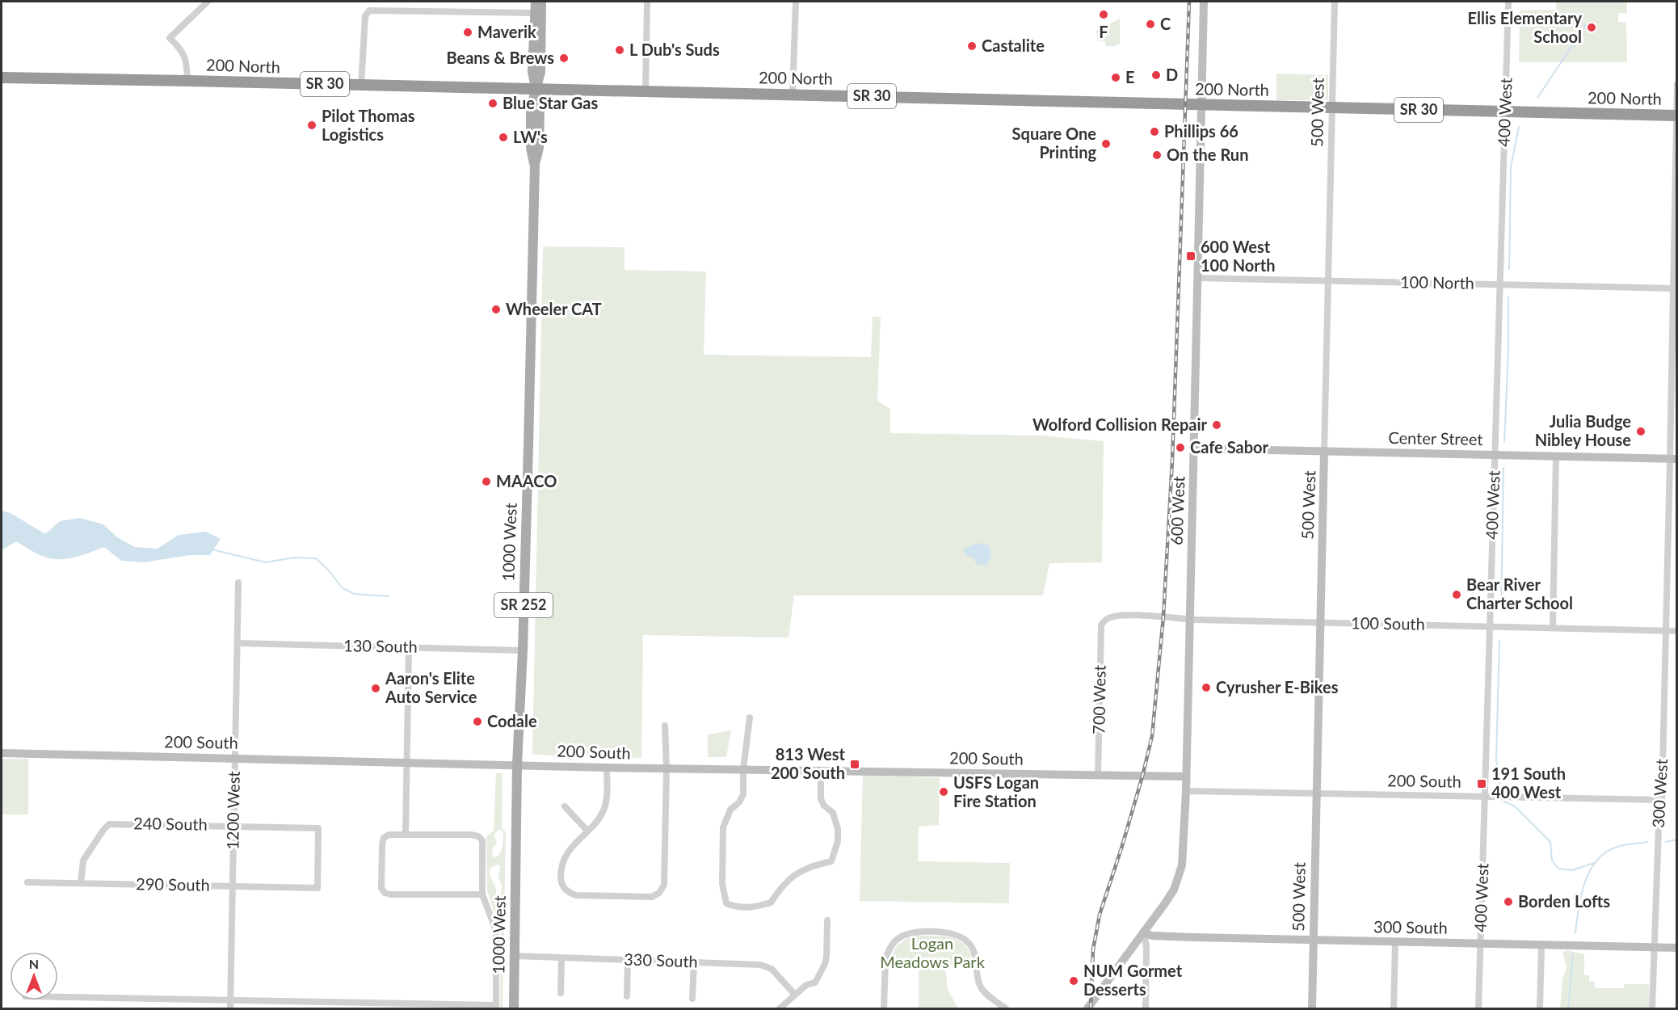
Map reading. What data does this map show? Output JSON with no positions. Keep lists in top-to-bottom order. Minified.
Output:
{"streets":{"highway":["200 North","SR 30"],"main road":["1000 West","SR 252"],"street":["500 West","400 West","100 North","Center Street","600 West","100 South","130 South","700 West","200 South","300 West","1200 West","240 South","290 South","300 South","330 South"]},"crossings":[["200 North","500 West"],["200 North","400 West"],["200 North","600 West"],["200 North","1000 West"],["200 North","300 West"],["500 West","100 North"],["500 West","Center Street"],["500 West","100 South"],["500 West","200 South"],["500 West","300 South"],["400 West","100 North"],["400 West","Center Street"],["400 West","100 South"],["400 West","200 South"],["400 West","300 South"],["100 North","600 West"],["100 North","300 West"],["Center Street","600 West"],["Center Street","300 West"],["600 West","100 South"],["600 West","200 South"],["600 West","300 South"],["1000 West","130 South"],["1000 West","200 South"],["1000 West","330 South"],["100 South","700 West"],["100 South","300 West"],["130 South","1200 West"],["700 West","200 South"],["200 South","300 West"],["200 South","1200 West"],["300 West","300 South"],["1200 West","240 South"],["1200 West","290 South"],["240 South","290 South"]],"parks":["Logan Meadows Park"],"places":{"other":["F","C","Ellis Elementary School","Maverik","Castalite","L Dub's Suds","Beans & Brews","D","E","Blue Star Gas","Pilot Thomas Logistics","Phillips 66","LW's","Square One Printing","On the Run","Wheeler CAT","Wolford Collision Repair","Julia Budge Nibley House","Cafe Sabor","MAACO","Bear River Charter School","Cyrusher E-Bikes","Aaron's Elite Auto Service","Codale","USFS Logan Fire Station","Borden Lofts","NUM Gormet Desserts"],"transit":["600 West 100 North","813 West 200 South","191 South 400 West"]},"north":"top"}
